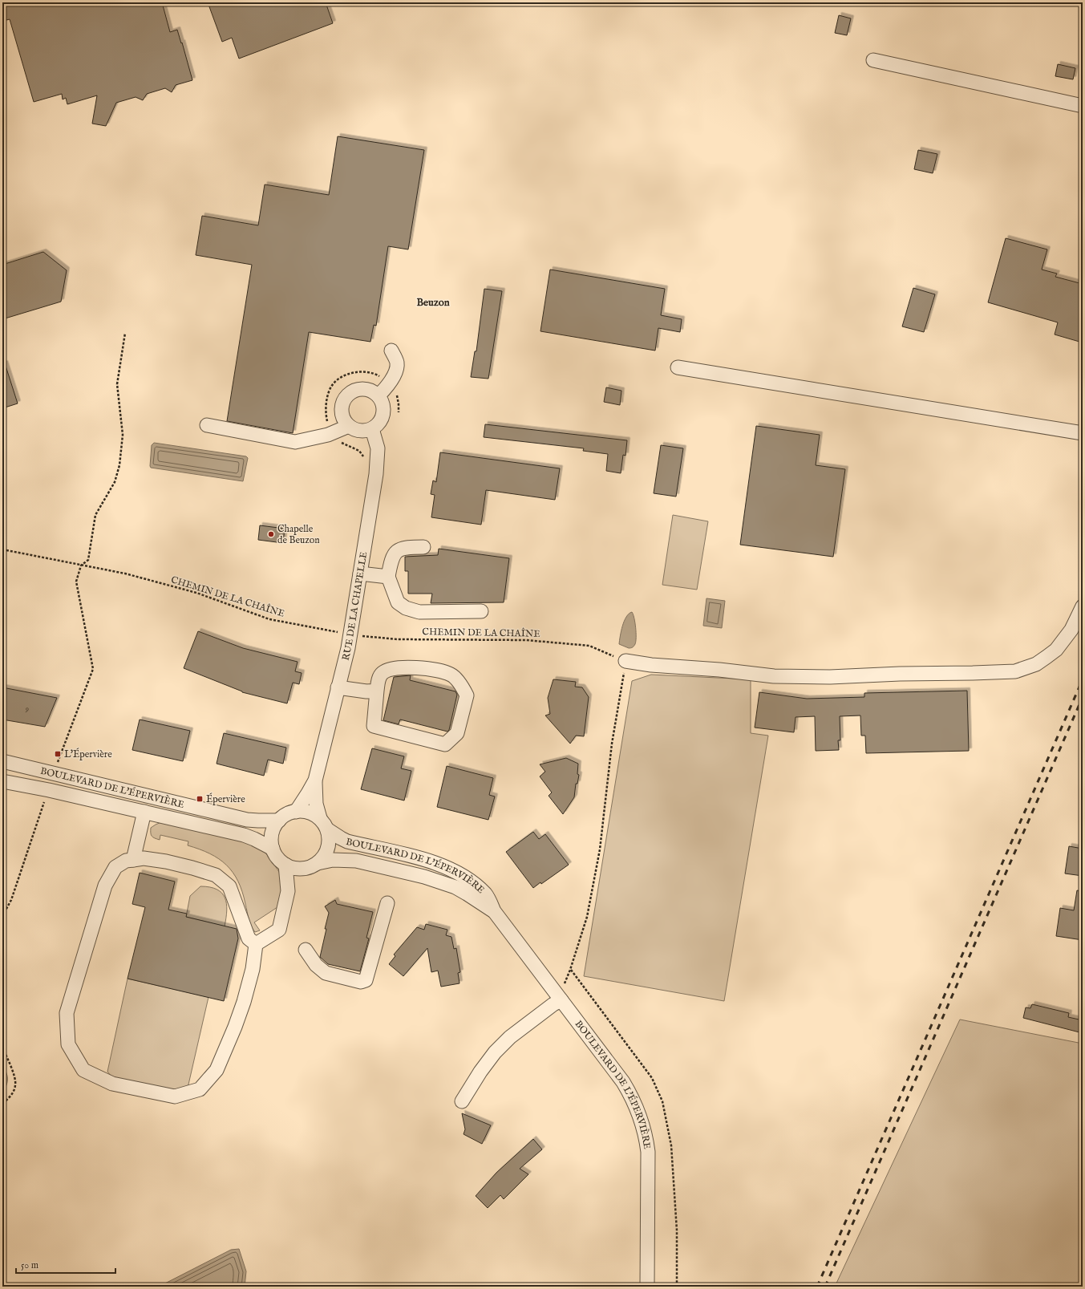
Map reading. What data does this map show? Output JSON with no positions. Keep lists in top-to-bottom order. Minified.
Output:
{"streets":{"street":["RUE DE LA CHAPELLE","BOULEVARD DE L'ÉPERVIÈRE"],"path":["CHEMIN DE LA CHAÎNE"]},"crossings":[["CHEMIN DE LA CHAÎNE","RUE DE LA CHAPELLE"],["RUE DE LA CHAPELLE","BOULEVARD DE L'ÉPERVIÈRE"]],"districts":["Beuzon"],"places":{"other":["Chapelle de Beuzon"],"transit":["L'Épervière","Épervière"]},"house_numbers":["9"],"scale_bar":"50 m"}
